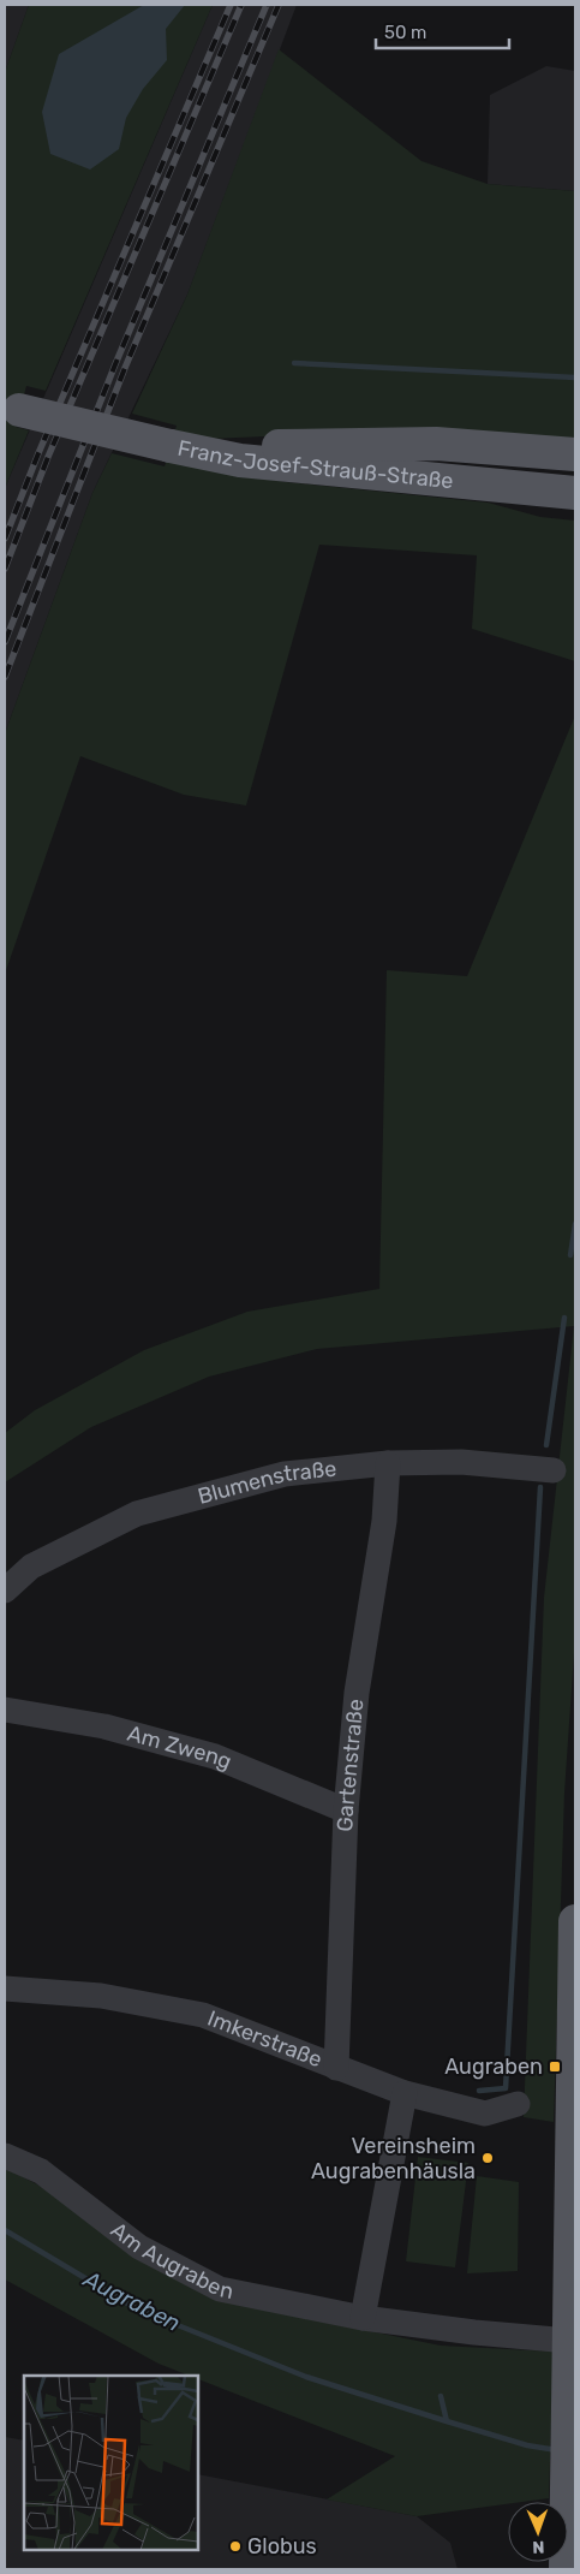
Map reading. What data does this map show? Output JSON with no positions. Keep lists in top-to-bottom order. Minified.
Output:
{"streets":{"main road":["Franz-Josef-Strauß-Straße"],"street":["Blumenstraße","Am Zweng","Gartenstraße","Imkerstraße","Am Augraben"]},"crossings":[["Blumenstraße","Gartenstraße"],["Am Zweng","Gartenstraße"],["Gartenstraße","Imkerstraße"]],"water":["Augraben"],"places":{"transit":["Augraben"],"other":["Vereinsheim Augrabenhäusla","Globus"]},"scale_bar":"50 m","north":"bottom"}
